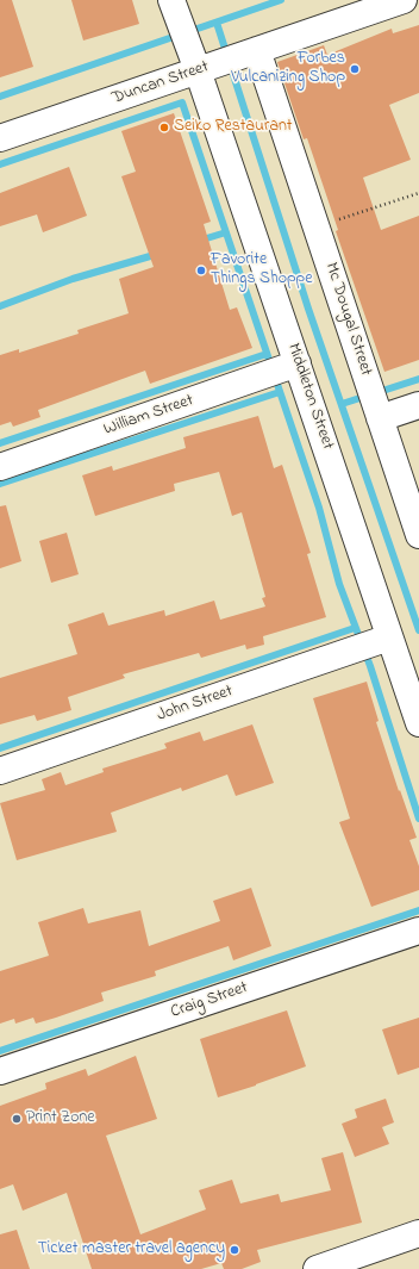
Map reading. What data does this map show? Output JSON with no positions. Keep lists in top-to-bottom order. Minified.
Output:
{"streets":{"street":["Duncan Street","Mc Dougal Street","Middleton Street","William Street","John Street","Craig Street"]},"crossings":[["Duncan Street","Mc Dougal Street"],["Duncan Street","Middleton Street"],["Middleton Street","William Street"],["Middleton Street","John Street"]],"places":["Forbes Vulcanizing Shop","Seiko Restaurant","Favorite Things Shoppe","Print Zone","Ticket master travel agency"]}
